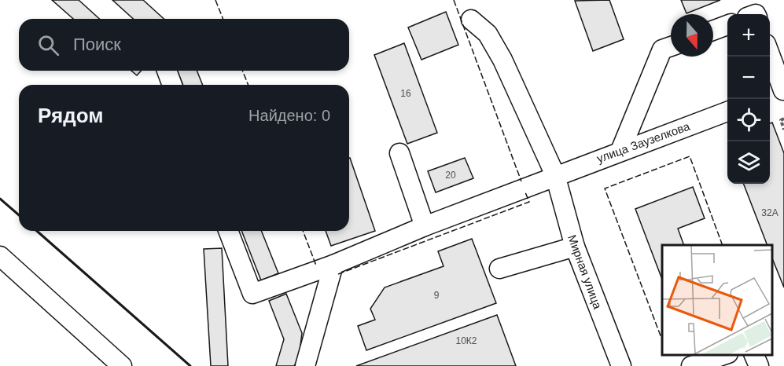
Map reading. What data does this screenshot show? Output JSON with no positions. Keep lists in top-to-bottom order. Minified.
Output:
{"streets":{"street":["улица Заузелкова","Мирная улица"]},"crossings":[["улица Заузелкова","Мирная улица"]],"house_numbers":["16","20","32А","9","10К2"],"north":"bottom","page":{"map_buttons":["+","−"],"search":"Поиск","heading":["Рядом","Найдено: 0"]}}
